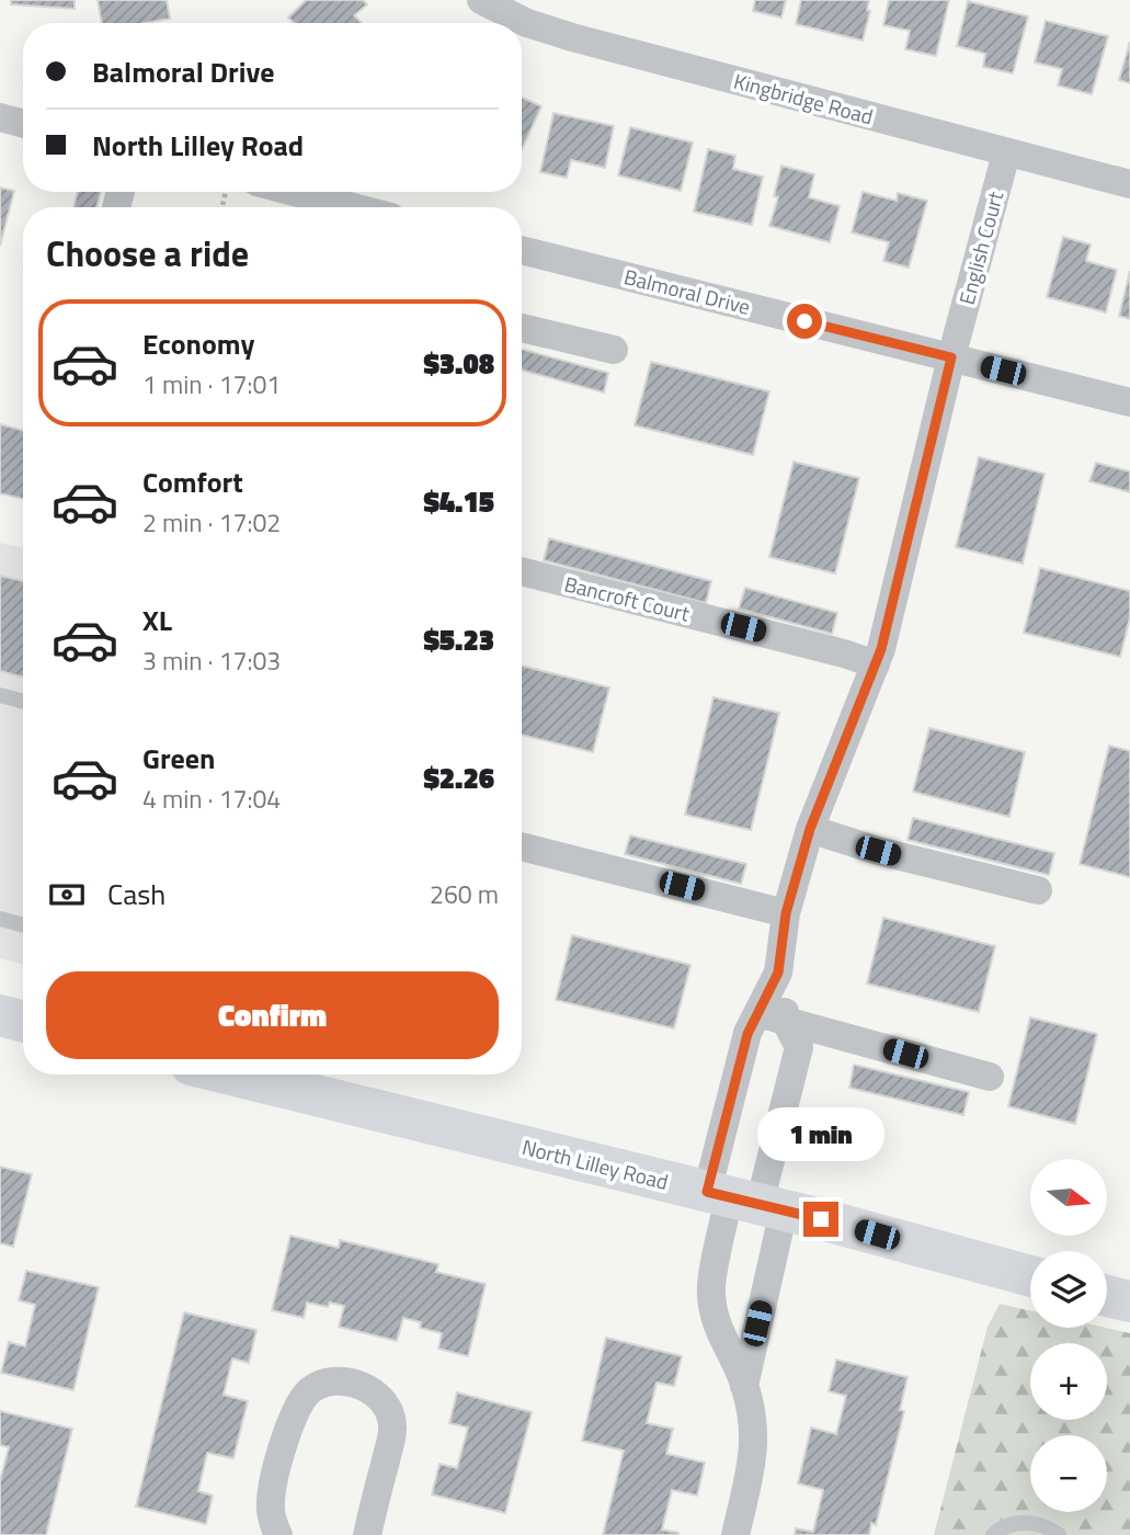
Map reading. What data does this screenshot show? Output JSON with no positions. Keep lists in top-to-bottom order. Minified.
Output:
{"streets":{"street":["Kingbridge Road","English Court","Balmoral Drive","Bancroft Court","North Lilley Road"]},"crossings":[["Kingbridge Road","English Court"],["English Court","Balmoral Drive"],["English Court","Bancroft Court"],["English Court","North Lilley Road"]],"north":"right","page":{"banner":["Balmoral Drive","North Lilley Road"],"heading":"Choose a ride","list":[{"name":"Economy","note":"1 min · 17:01","value":"$3.08"},{"name":"Comfort","note":"2 min · 17:02","value":"$4.15"},{"name":"XL","note":"3 min · 17:03","value":"$5.23"},{"name":"Green","note":"4 min · 17:04","value":"$2.26"}],"pay":["Cash","260 m"],"buttons":"Confirm","bubble":"1 min","map_buttons":["+","−"]}}
